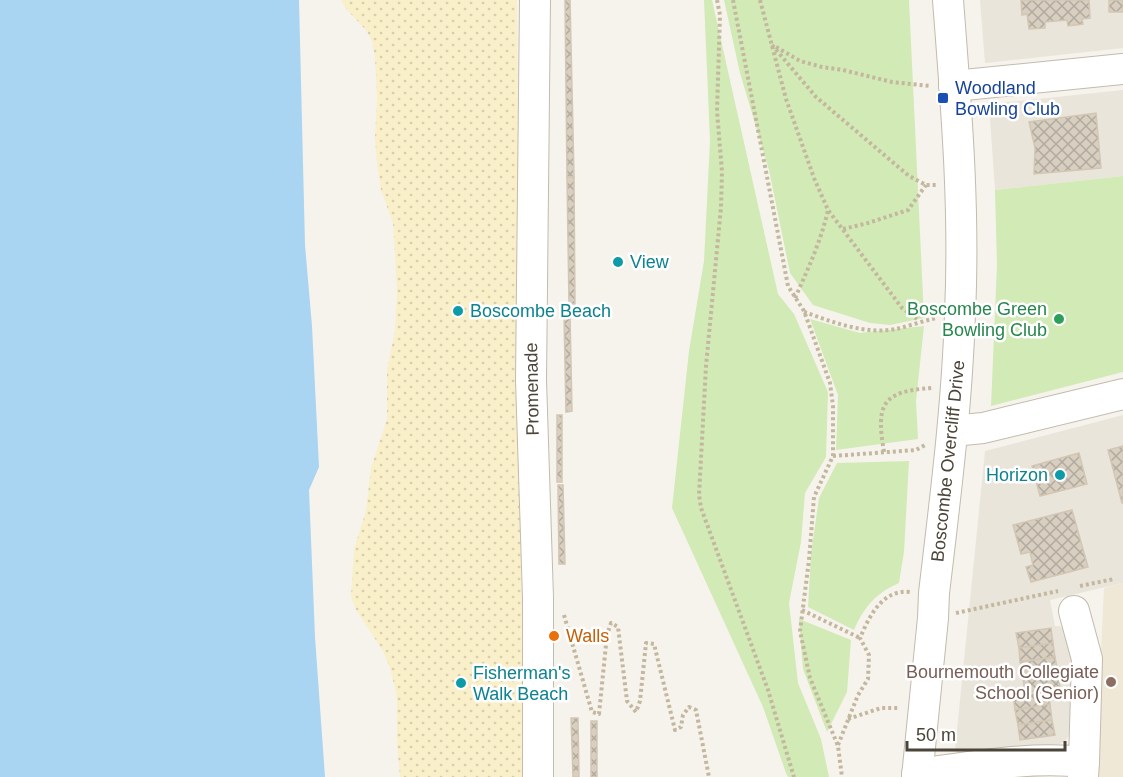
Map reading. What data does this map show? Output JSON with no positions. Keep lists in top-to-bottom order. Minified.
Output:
{"streets":{"street":["Promenade","Boscombe Overcliff Drive"]},"places":{"transit":["Woodland Bowling Club"],"other":["View","Boscombe Beach","Boscombe Green Bowling Club","Horizon","Walls","Bournemouth Collegiate School (Senior)","Fisherman's Walk Beach"]},"scale_bar":"50 m"}
